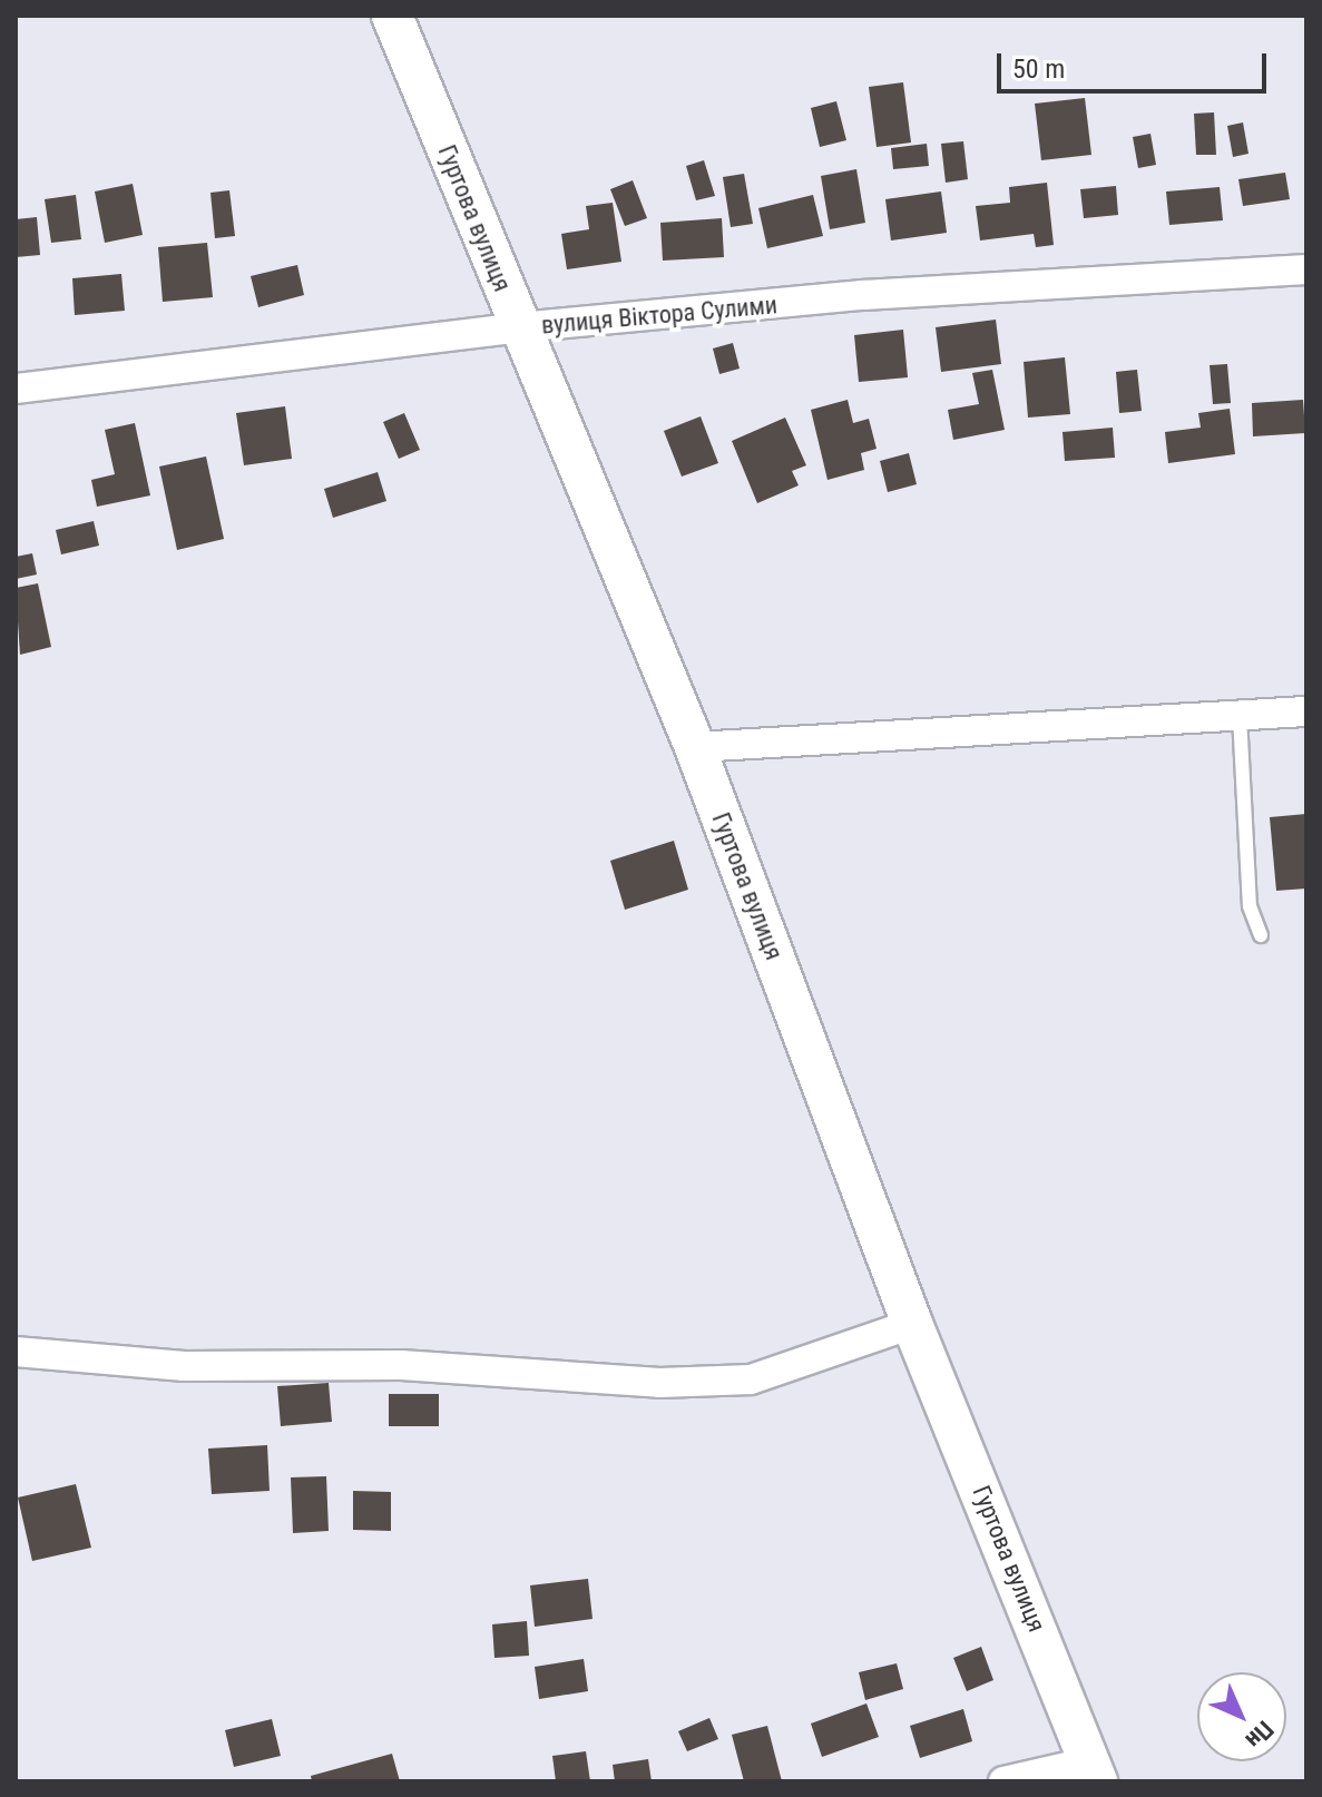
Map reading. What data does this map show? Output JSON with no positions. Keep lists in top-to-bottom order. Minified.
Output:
{"streets":{"street":["Гуртова вулиця","вулиця Віктора Сулими"]},"crossings":[["Гуртова вулиця","вулиця Віктора Сулими"]],"scale_bar":"50 m","north":"bottom right"}
